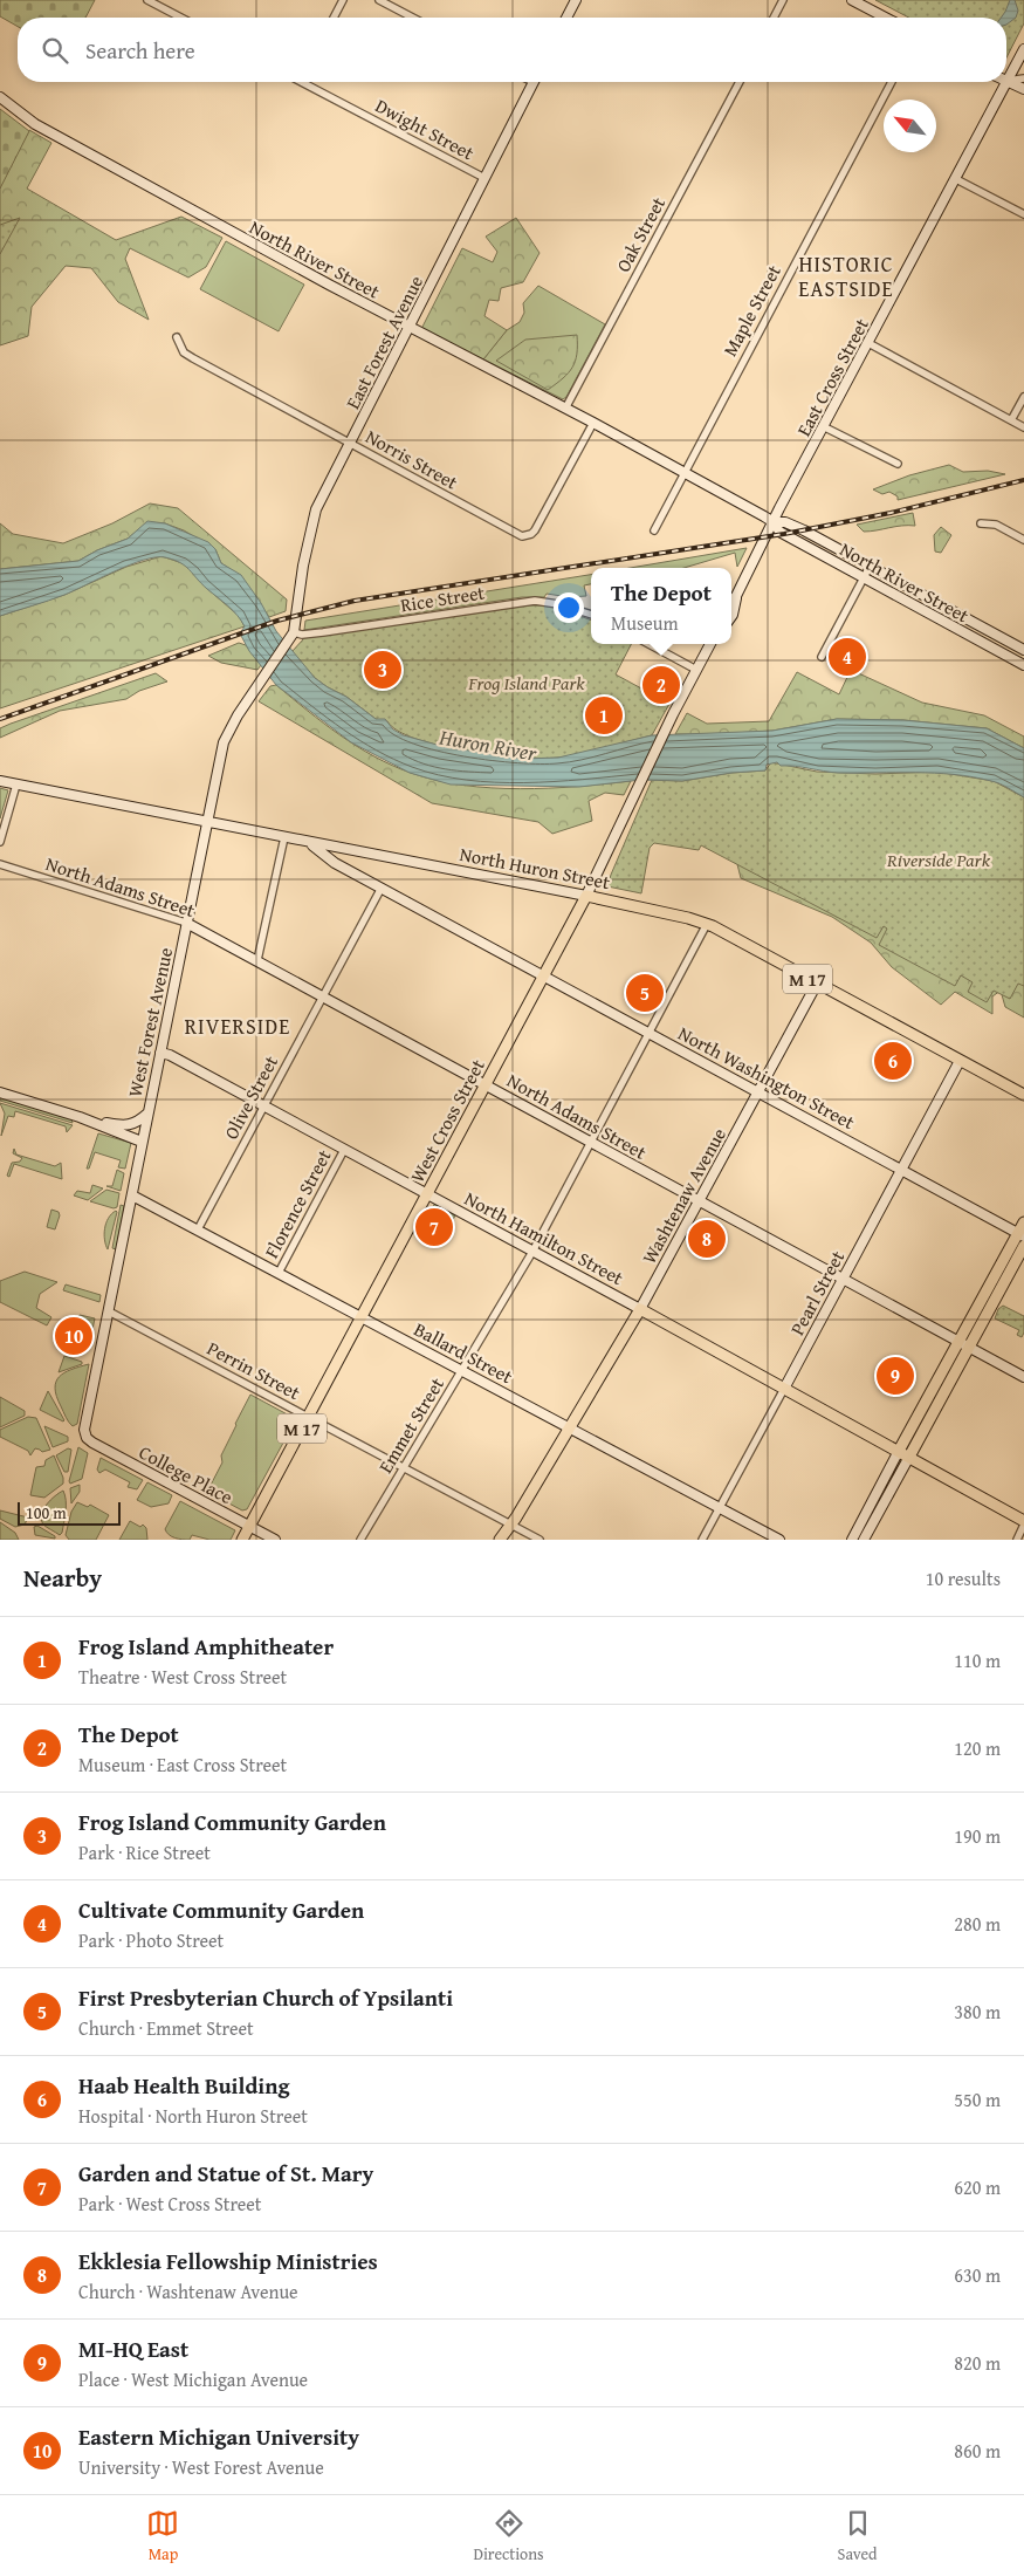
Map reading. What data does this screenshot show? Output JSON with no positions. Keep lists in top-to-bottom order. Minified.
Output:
{"streets":{"main road":["North Huron Street","M 17","West Cross Street","Washtenaw Avenue","North Hamilton Street"],"street":["Dwight Street","Oak Street","North River Street","Maple Street","East Forest Avenue","East Cross Street","Norris Street","Rice Street","North Adams Street","West Forest Avenue","North Washington Street","Olive Street","Florence Street","Pearl Street","Ballard Street","Perrin Street","Emmet Street","College Place"]},"crossings":[["Dwight Street","East Forest Avenue"],["Oak Street","North River Street"],["North River Street","Maple Street"],["North River Street","East Forest Avenue"],["North River Street","East Cross Street"],["North River Street","Norris Street"],["East Forest Avenue","Norris Street"],["East Forest Avenue","Rice Street"],["East Forest Avenue","West Forest Avenue"],["Rice Street","West Forest Avenue"],["North Huron Street","West Forest Avenue"],["North Huron Street","North Washington Street"],["North Huron Street","West Cross Street"],["North Huron Street","Washtenaw Avenue"],["North Huron Street","Pearl Street"],["North Huron Street","Emmet Street"],["North Adams Street","West Forest Avenue"],["North Adams Street","Olive Street"],["North Adams Street","West Cross Street"],["North Adams Street","Washtenaw Avenue"],["North Adams Street","Pearl Street"],["North Adams Street","Emmet Street"],["West Forest Avenue","North Hamilton Street"],["West Forest Avenue","Ballard Street"],["West Forest Avenue","Perrin Street"],["West Forest Avenue","College Place"],["North Washington Street","Olive Street"],["North Washington Street","West Cross Street"],["North Washington Street","Washtenaw Avenue"],["North Washington Street","Pearl Street"],["North Washington Street","Emmet Street"],["Olive Street","North Hamilton Street"],["Olive Street","Ballard Street"],["West Cross Street","North Hamilton Street"],["West Cross Street","Ballard Street"],["West Cross Street","Perrin Street"],["West Cross Street","College Place"],["Washtenaw Avenue","North Hamilton Street"],["Washtenaw Avenue","Ballard Street"],["Washtenaw Avenue","Perrin Street"],["Florence Street","North Hamilton Street"],["Florence Street","Ballard Street"],["North Hamilton Street","Pearl Street"],["North Hamilton Street","Emmet Street"],["Pearl Street","Ballard Street"],["Ballard Street","Emmet Street"],["Perrin Street","Emmet Street"]],"districts":["HISTORIC EASTSIDE","RIVERSIDE"],"water":["Huron River"],"parks":["Frog Island Park","Riverside Park"],"scale_bar":"100 m","north":"top left","page":{"search":"Search here","popup":["The Depot","Museum"],"pins":["4","3","2","1","5","6","7","8","10","9"],"scale":"100 m","heading":["Nearby","10 results"],"list":[{"mark":"1","name":"Frog Island Amphitheater","note":"Theatre · West Cross Street","value":"110 m"},{"mark":"2","name":"The Depot","note":"Museum · East Cross Street","value":"120 m"},{"mark":"3","name":"Frog Island Community Garden","note":"Park · Rice Street","value":"190 m"},{"mark":"4","name":"Cultivate Community Garden","note":"Park · Photo Street","value":"280 m"},{"mark":"5","name":"First Presbyterian Church of Ypsilanti","note":"Church · Emmet Street","value":"380 m"},{"mark":"6","name":"Haab Health Building","note":"Hospital · North Huron Street","value":"550 m"},{"mark":"7","name":"Garden and Statue of St. Mary","note":"Park · West Cross Street","value":"620 m"},{"mark":"8","name":"Ekklesia Fellowship Ministries","note":"Church · Washtenaw Avenue","value":"630 m"},{"mark":"9","name":"MI-HQ East","note":"Place · West Michigan Avenue","value":"820 m"},{"mark":"10","name":"Eastern Michigan University","note":"University · West Forest Avenue","value":"860 m"}],"nav":["Map","Directions","Saved"]}}
